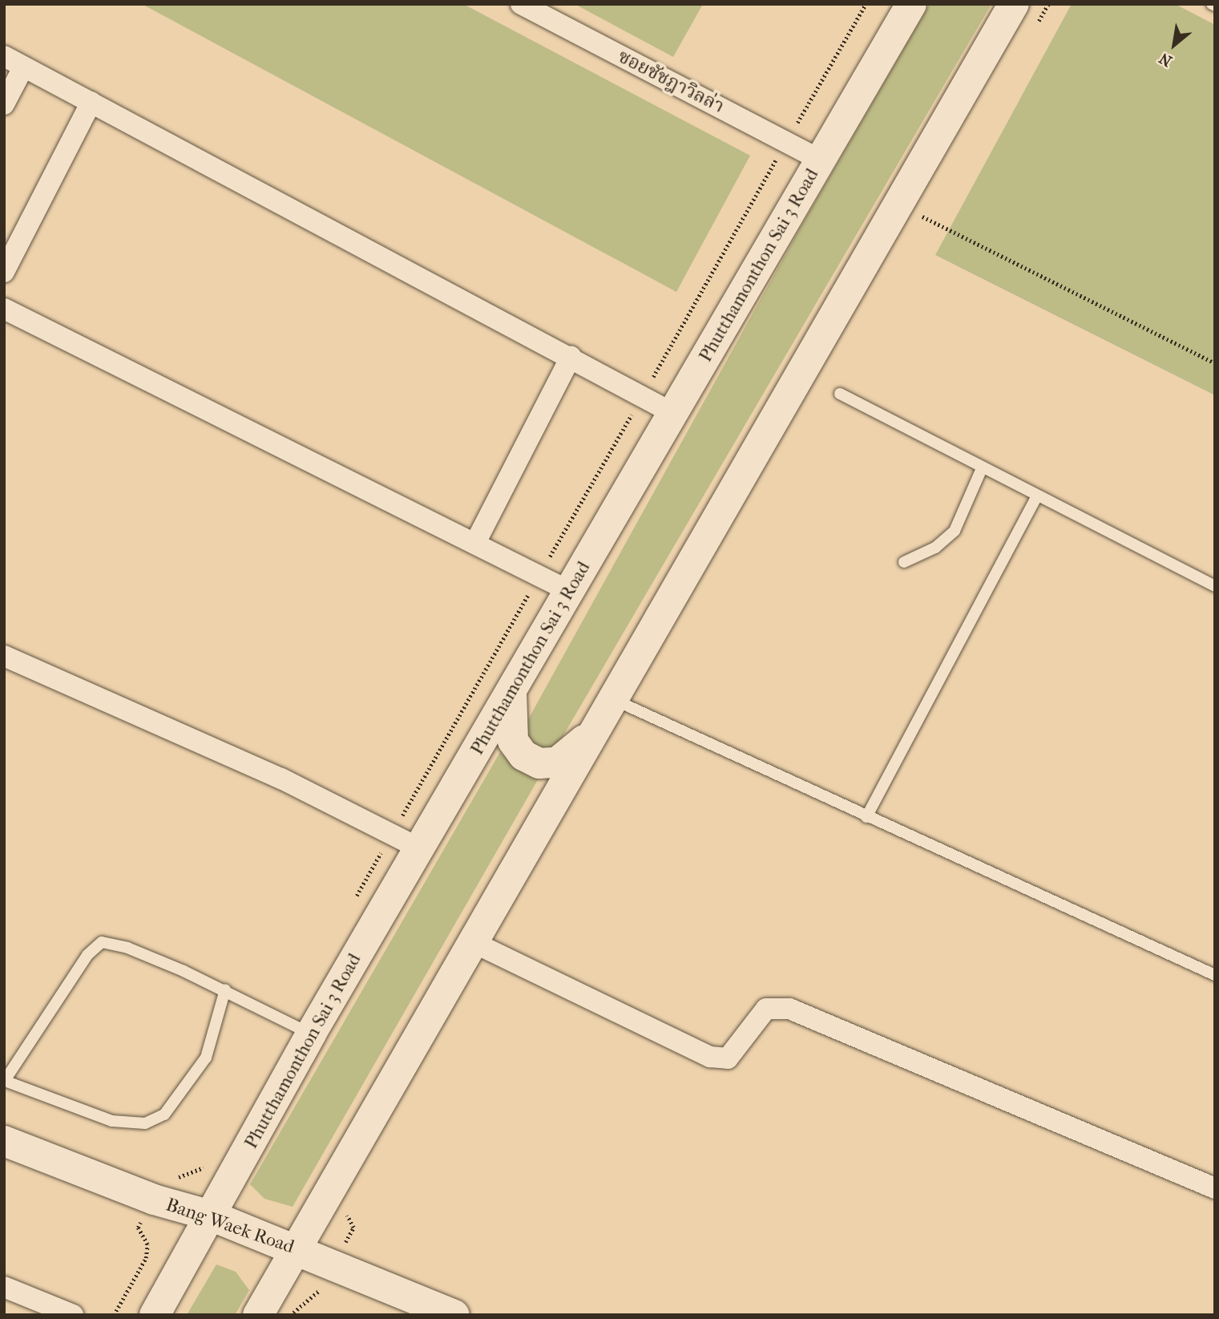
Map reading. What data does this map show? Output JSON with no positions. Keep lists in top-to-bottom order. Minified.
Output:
{"streets":{"main road":["Phutthamonthon Sai 3 Road","Bang Waek Road"],"street":["ซอยชัชฎาวิลล่า"]},"crossings":[["ซอยชัชฎาวิลล่า","Phutthamonthon Sai 3 Road"],["Phutthamonthon Sai 3 Road","Bang Waek Road"]],"north":"bottom left"}
